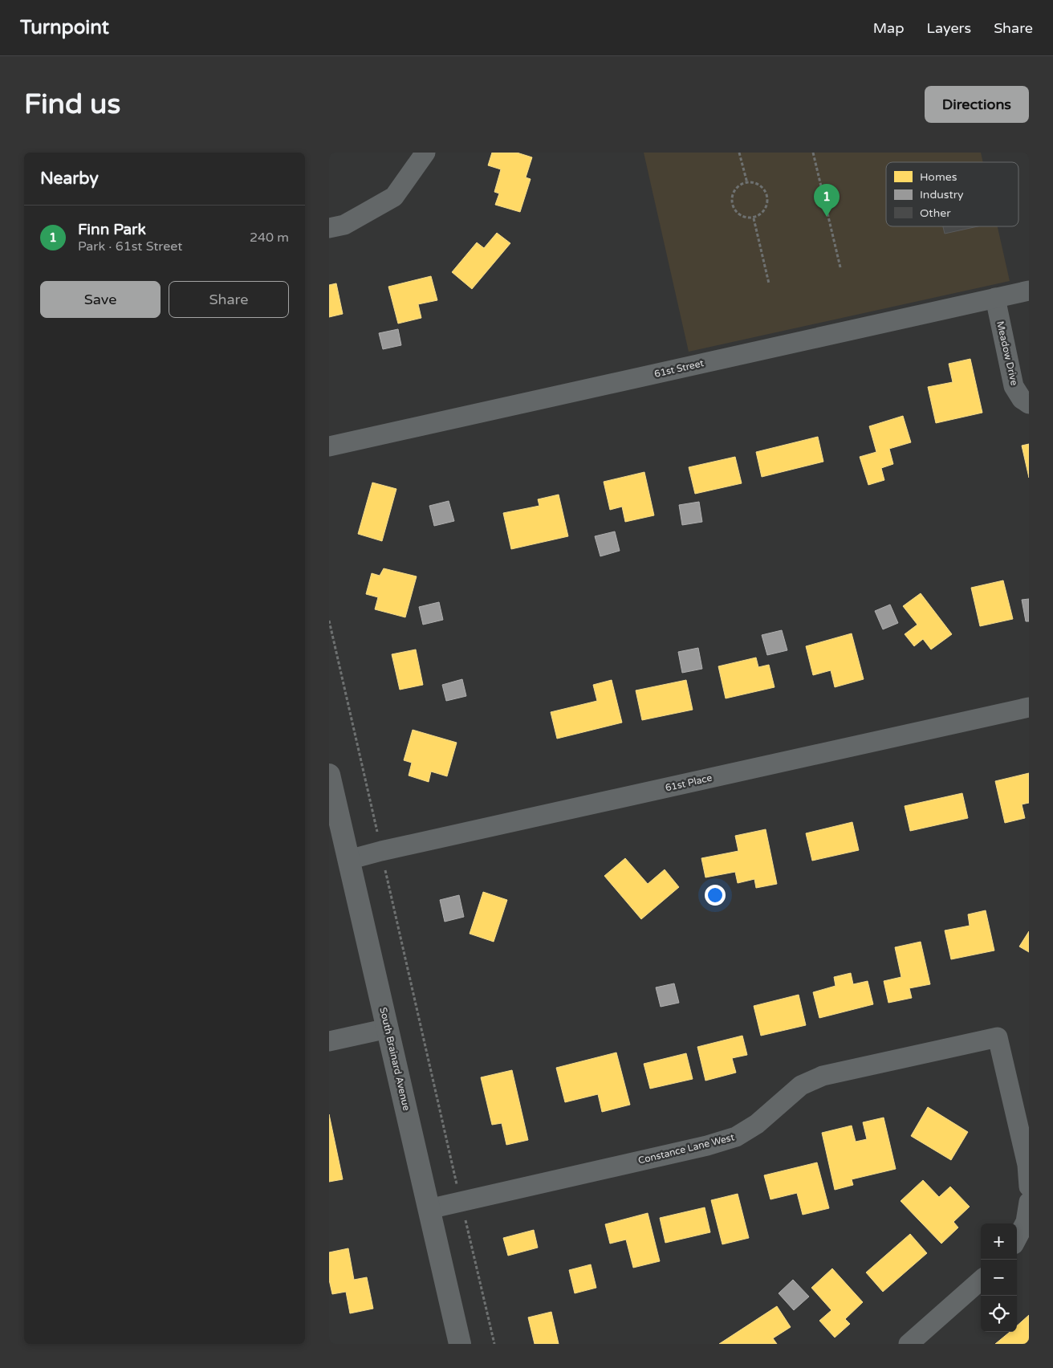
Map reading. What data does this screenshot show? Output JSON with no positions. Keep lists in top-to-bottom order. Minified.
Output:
{"streets":{"street":["Meadow Drive","61st Street","61st Place","South Brainard Avenue","Constance Lane West"]},"crossings":[["Meadow Drive","61st Street"],["61st Place","South Brainard Avenue"],["South Brainard Avenue","Constance Lane West"]],"legend":["Homes","Industry","Other"],"page":{"header":"Turnpoint","nav":["Map","Layers","Share"],"buttons":["Directions",["Save","Share"]],"title":"Find us","heading":"Nearby","pins":"1","list":[{"mark":"1","name":"Finn Park","note":"Park · 61st Street","value":"240 m"}],"map_buttons":["+","−"]}}
